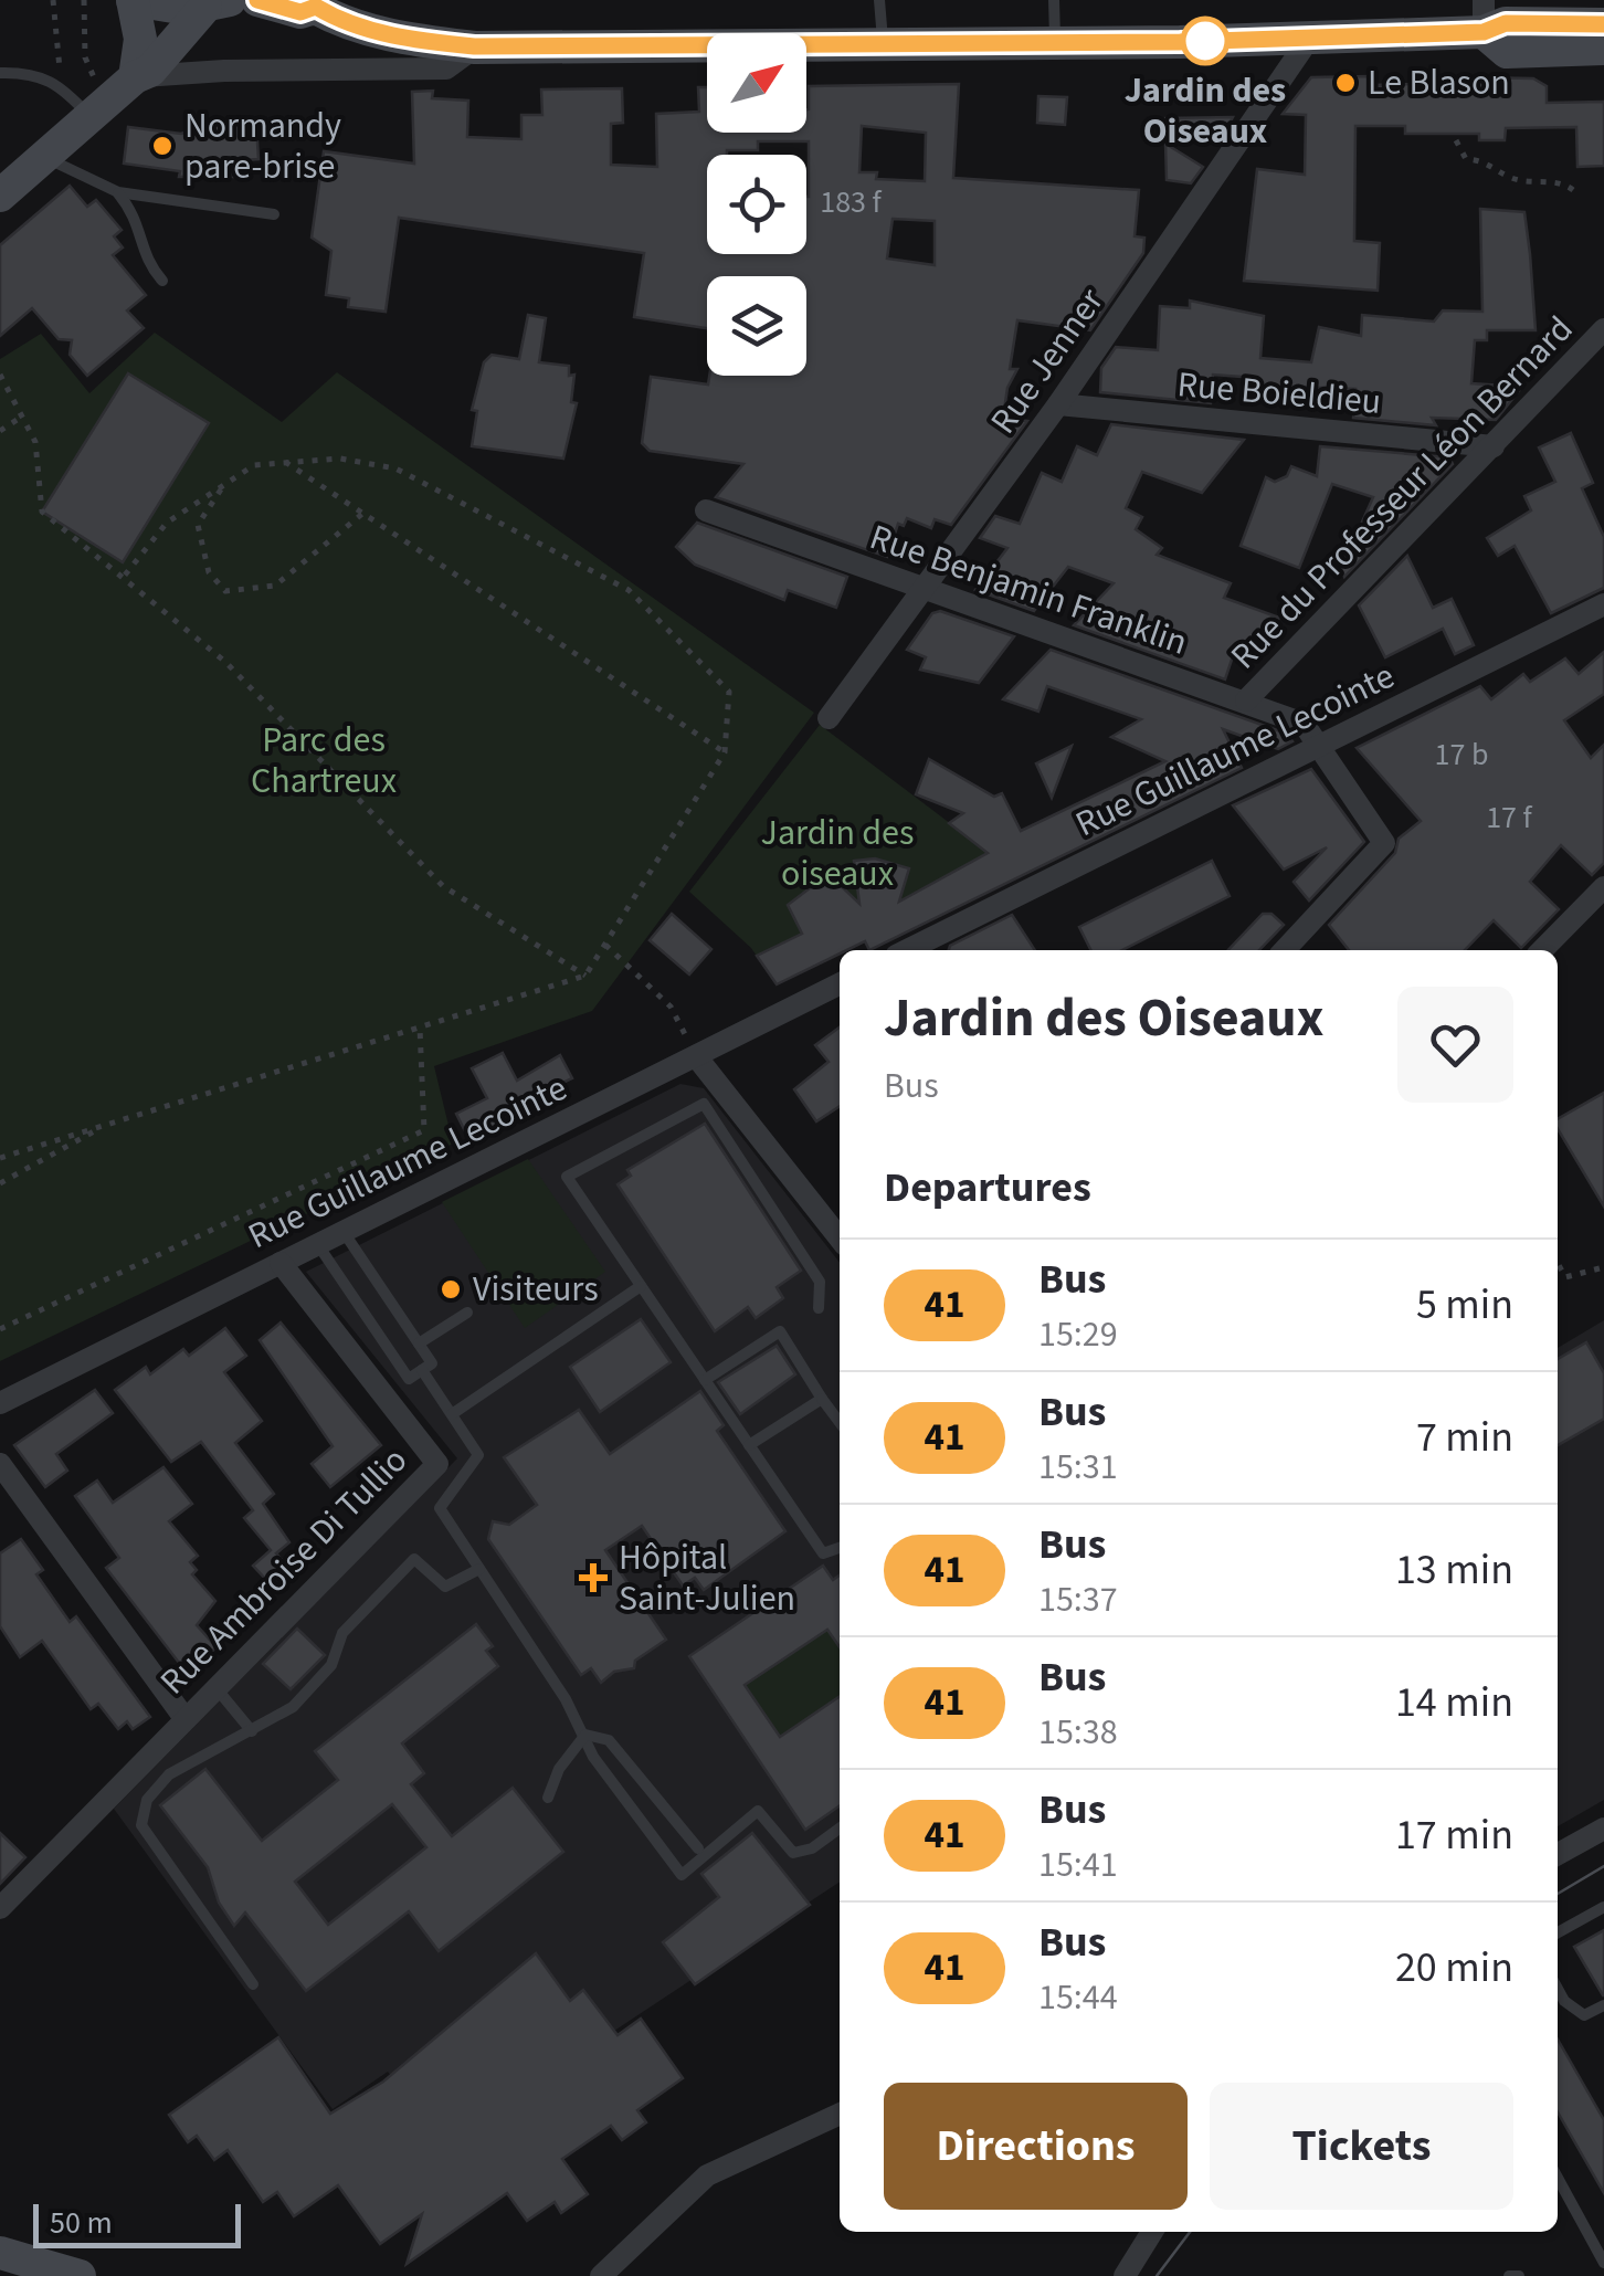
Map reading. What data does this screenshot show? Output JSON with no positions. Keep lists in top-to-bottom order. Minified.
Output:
{"streets":{"street":["Rue Jenner","Rue Boieldieu","Rue du Professeur Léon Bernard","Rue Benjamin Franklin","Rue Guillaume Lecointe","Rue Ambroise Di Tullio"]},"crossings":[["Rue Jenner","Rue Boieldieu"],["Rue Jenner","Rue Benjamin Franklin"],["Rue Boieldieu","Rue du Professeur Léon Bernard"],["Rue du Professeur Léon Bernard","Rue Benjamin Franklin"],["Rue Benjamin Franklin","Rue Guillaume Lecointe"],["Rue Guillaume Lecointe","Rue Ambroise Di Tullio"]],"parks":["Parc des Chartreux","Jardin des oiseaux"],"places":{"other":["Jardin des Oiseaux","Le Blason","Normandy pare-brise","Visiteurs"],"health":["Hôpital Saint-Julien"]},"lines":["bus line 41"],"house_numbers":["183 f","17 b","17 f"],"scale_bar":"50 m","north":"top right","page":{"heading":[["Jardin des Oiseaux","Bus"],"Departures"],"list":[{"mark":"41","name":"Bus","note":"15:29","value":"5 min"},{"mark":"41","name":"Bus","note":"15:31","value":"7 min"},{"mark":"41","name":"Bus","note":"15:37","value":"13 min"},{"mark":"41","name":"Bus","note":"15:38","value":"14 min"},{"mark":"41","name":"Bus","note":"15:41","value":"17 min"},{"mark":"41","name":"Bus","note":"15:44","value":"20 min"}],"buttons":["Directions","Tickets"],"scale":"50 m"}}
